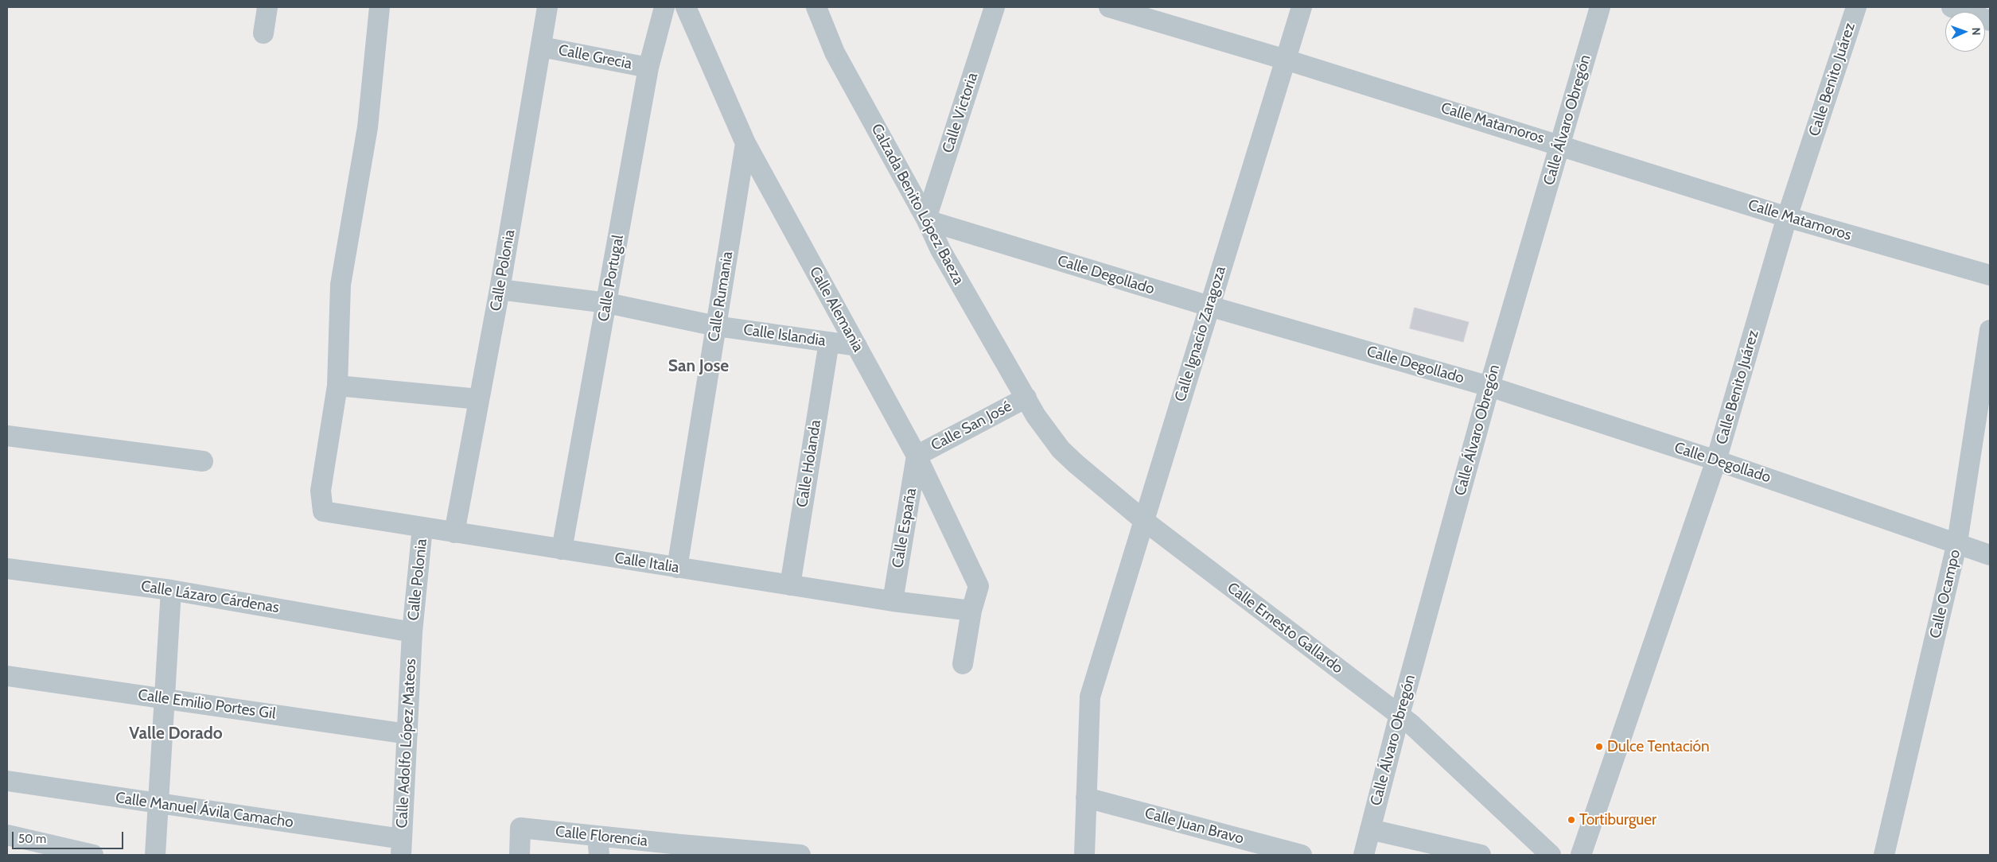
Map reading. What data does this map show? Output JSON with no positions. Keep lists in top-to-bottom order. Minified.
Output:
{"streets":{"street":["Calle Grecia","Calle Benito Juárez","Calle Victoria","Calle Álvaro Obregón","Calle Matamoros","Calzada Benito López Baeza","Calle Polonia","Calle Degollado","Calle Portugal","Calle Rumania","Calle Alemania","Calle Ignacio Zaragoza","Calle Islandia","Calle San José","Calle Holanda","Calle España","Calle Italia","Calle Ocampo","Calle Lázaro Cárdenas","Calle Ernesto Gallardo","Calle Emilio Portes Gil","Calle Adolfo López Mateos","Calle Manuel Ávila Camacho","Calle Juan Bravo","Calle Florencia"]},"crossings":[["Calle Grecia","Calle Polonia"],["Calle Grecia","Calle Portugal"],["Calle Benito Juárez","Calle Matamoros"],["Calle Benito Juárez","Calle Degollado"],["Calle Victoria","Calzada Benito López Baeza"],["Calle Victoria","Calle Degollado"],["Calle Álvaro Obregón","Calle Matamoros"],["Calle Álvaro Obregón","Calle Degollado"],["Calle Álvaro Obregón","Calle Ernesto Gallardo"],["Calle Matamoros","Calle Ignacio Zaragoza"],["Calzada Benito López Baeza","Calle Degollado"],["Calzada Benito López Baeza","Calle San José"],["Calzada Benito López Baeza","Calle Ernesto Gallardo"],["Calle Polonia","Calle Islandia"],["Calle Polonia","Calle Italia"],["Calle Polonia","Calle Lázaro Cárdenas"],["Calle Polonia","Calle Adolfo López Mateos"],["Calle Degollado","Calle Ignacio Zaragoza"],["Calle Degollado","Calle Ocampo"],["Calle Portugal","Calle Islandia"],["Calle Portugal","Calle Italia"],["Calle Rumania","Calle Alemania"],["Calle Rumania","Calle Islandia"],["Calle Rumania","Calle Italia"],["Calle Alemania","Calle Islandia"],["Calle Alemania","Calle San José"],["Calle Alemania","Calle España"],["Calle Alemania","Calle Italia"],["Calle Ignacio Zaragoza","Calle Ernesto Gallardo"],["Calle Ignacio Zaragoza","Calle Juan Bravo"],["Calle Islandia","Calle Holanda"],["Calle San José","Calle España"],["Calle San José","Calle Ernesto Gallardo"],["Calle Holanda","Calle Italia"],["Calle España","Calle Italia"],["Calle Lázaro Cárdenas","Calle Adolfo López Mateos"],["Calle Emilio Portes Gil","Calle Adolfo López Mateos"],["Calle Adolfo López Mateos","Calle Manuel Ávila Camacho"]],"districts":["San Jose","Valle Dorado"],"places":["Dulce Tentación","Tortiburguer"],"scale_bar":"50 m","north":"right"}
